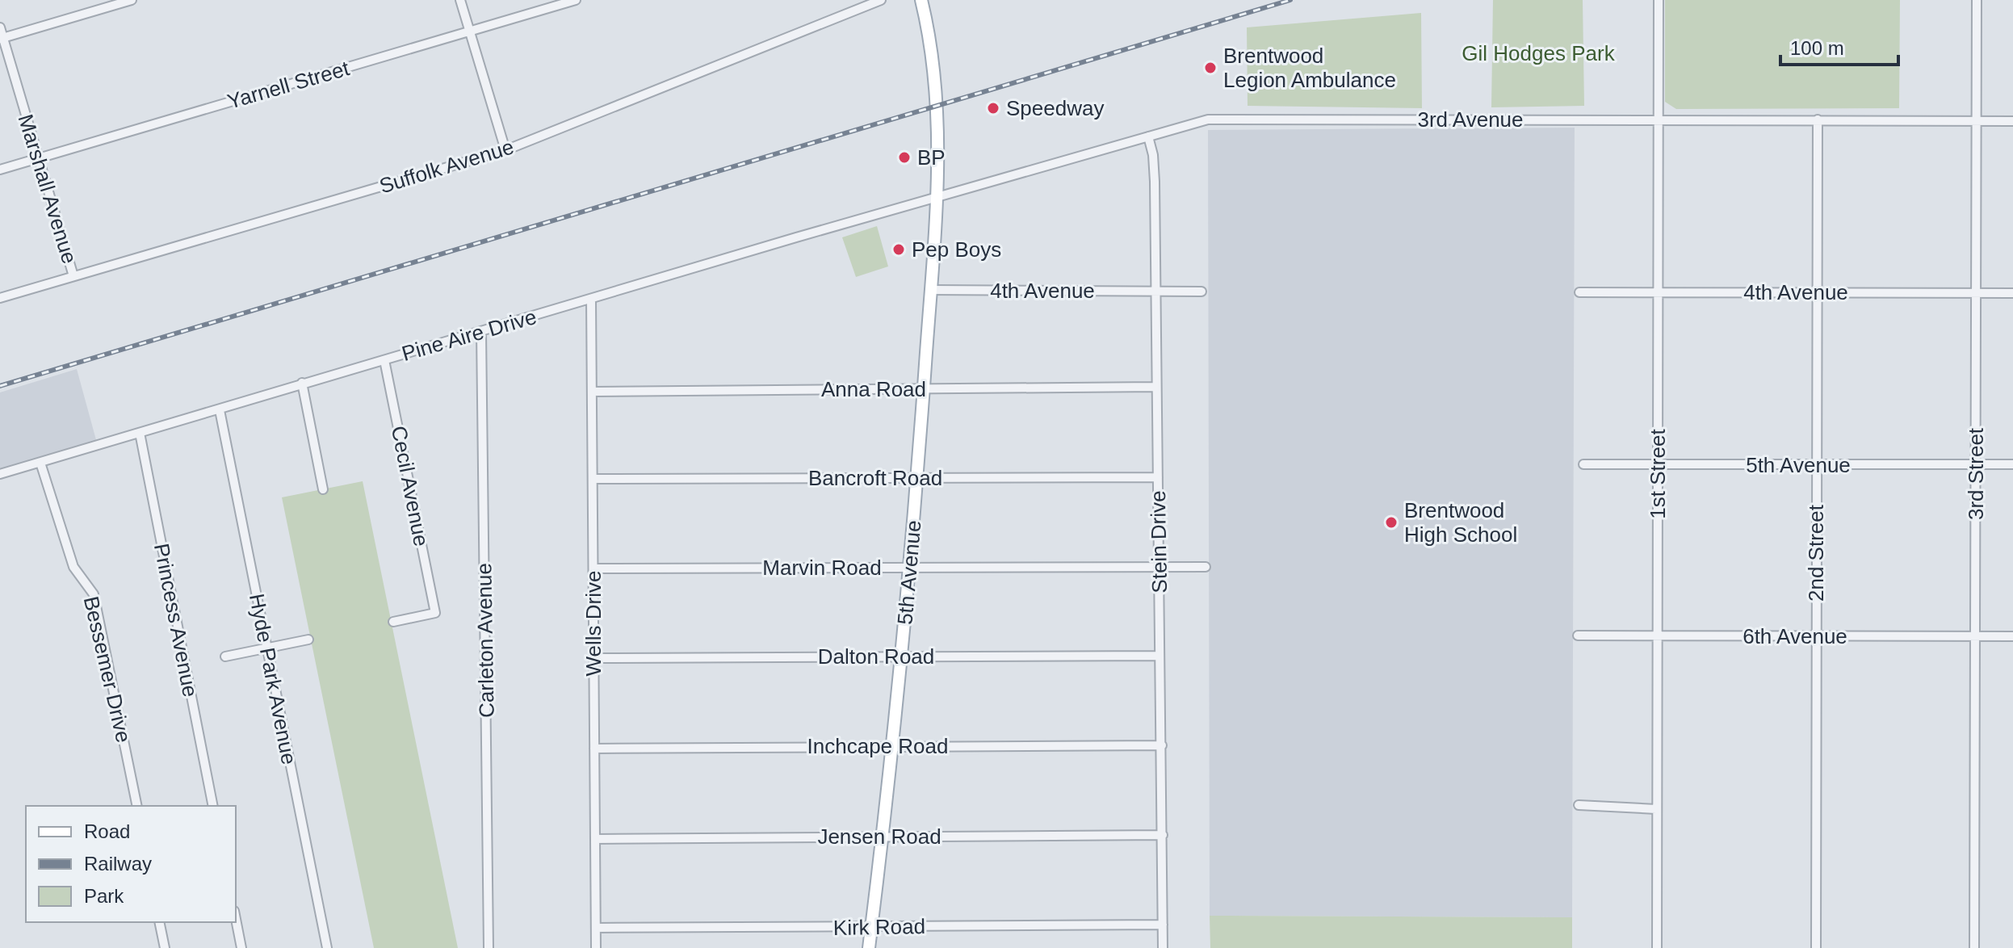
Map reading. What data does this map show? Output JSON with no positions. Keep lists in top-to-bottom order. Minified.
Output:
{"streets":{"main road":["5th Avenue"],"street":["Yarnell Street","3rd Avenue","Suffolk Avenue","Marshall Avenue","4th Avenue","Pine Aire Drive","Anna Road","1st Street","3rd Street","Bancroft Road","Cecil Avenue","Stein Drive","2nd Street","Marvin Road","Princess Avenue","Wells Drive","6th Avenue","Carleton Avenue","Dalton Road","Bessemer Drive","Hyde Park Avenue","Inchcape Road","Jensen Road","Kirk Road"]},"crossings":[["Yarnell Street","Marshall Avenue"],["3rd Avenue","Pine Aire Drive"],["3rd Avenue","5th Avenue"],["3rd Avenue","1st Street"],["3rd Avenue","3rd Street"],["3rd Avenue","Stein Drive"],["3rd Avenue","2nd Street"],["Suffolk Avenue","Marshall Avenue"],["4th Avenue","5th Avenue"],["4th Avenue","1st Street"],["4th Avenue","3rd Street"],["4th Avenue","Stein Drive"],["4th Avenue","2nd Street"],["Pine Aire Drive","5th Avenue"],["Pine Aire Drive","Cecil Avenue"],["Pine Aire Drive","Princess Avenue"],["Pine Aire Drive","Wells Drive"],["Pine Aire Drive","Carleton Avenue"],["Pine Aire Drive","Bessemer Drive"],["Pine Aire Drive","Hyde Park Avenue"],["Anna Road","5th Avenue"],["Anna Road","Stein Drive"],["Anna Road","Wells Drive"],["5th Avenue","1st Street"],["5th Avenue","3rd Street"],["5th Avenue","Bancroft Road"],["5th Avenue","2nd Street"],["5th Avenue","Marvin Road"],["5th Avenue","Dalton Road"],["5th Avenue","Inchcape Road"],["5th Avenue","Jensen Road"],["5th Avenue","Kirk Road"],["1st Street","6th Avenue"],["3rd Street","6th Avenue"],["Bancroft Road","Stein Drive"],["Bancroft Road","Wells Drive"],["Stein Drive","Marvin Road"],["Stein Drive","Dalton Road"],["Stein Drive","Inchcape Road"],["Stein Drive","Jensen Road"],["Stein Drive","Kirk Road"],["2nd Street","6th Avenue"],["Marvin Road","Wells Drive"],["Wells Drive","Dalton Road"],["Wells Drive","Inchcape Road"],["Wells Drive","Jensen Road"],["Wells Drive","Kirk Road"]],"parks":["Gil Hodges Park"],"places":["Brentwood Legion Ambulance","Speedway","BP","Pep Boys","Brentwood High School"],"legend":["Road","Railway","Park"],"scale_bar":"100 m"}
